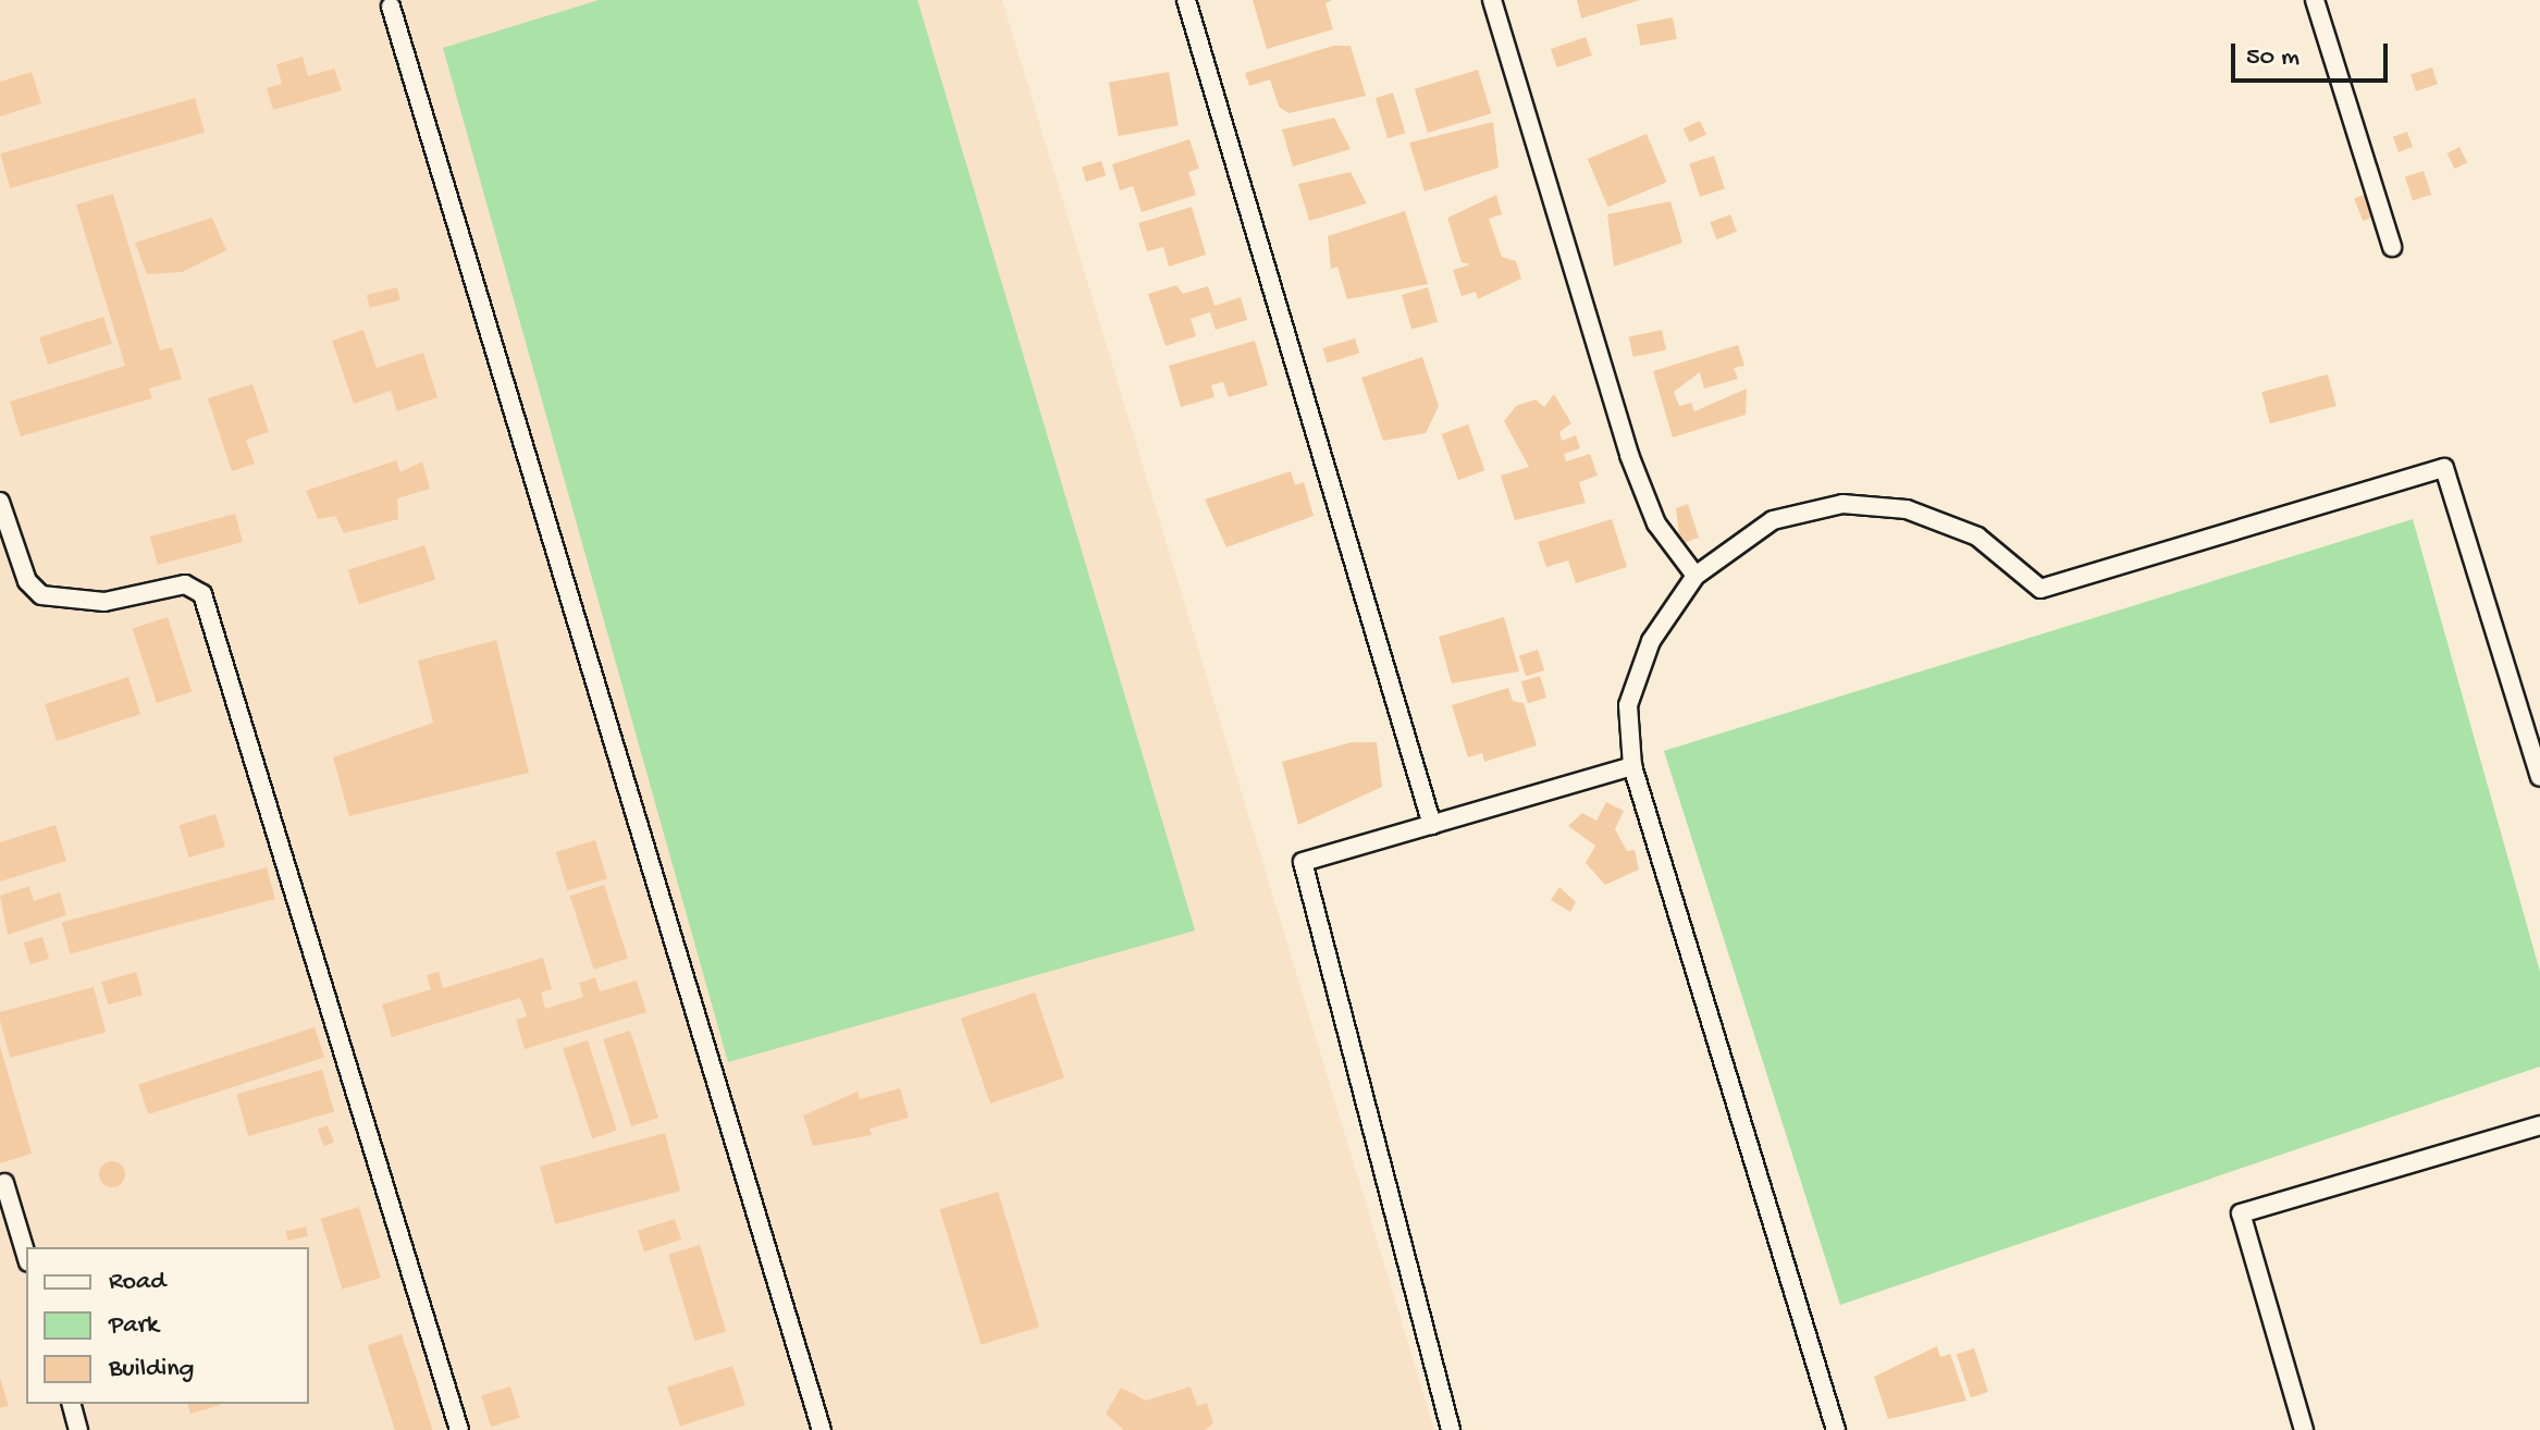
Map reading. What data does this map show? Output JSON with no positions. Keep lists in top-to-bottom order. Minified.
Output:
{"legend":["Road","Park","Building"],"scale_bar":"50 m"}
